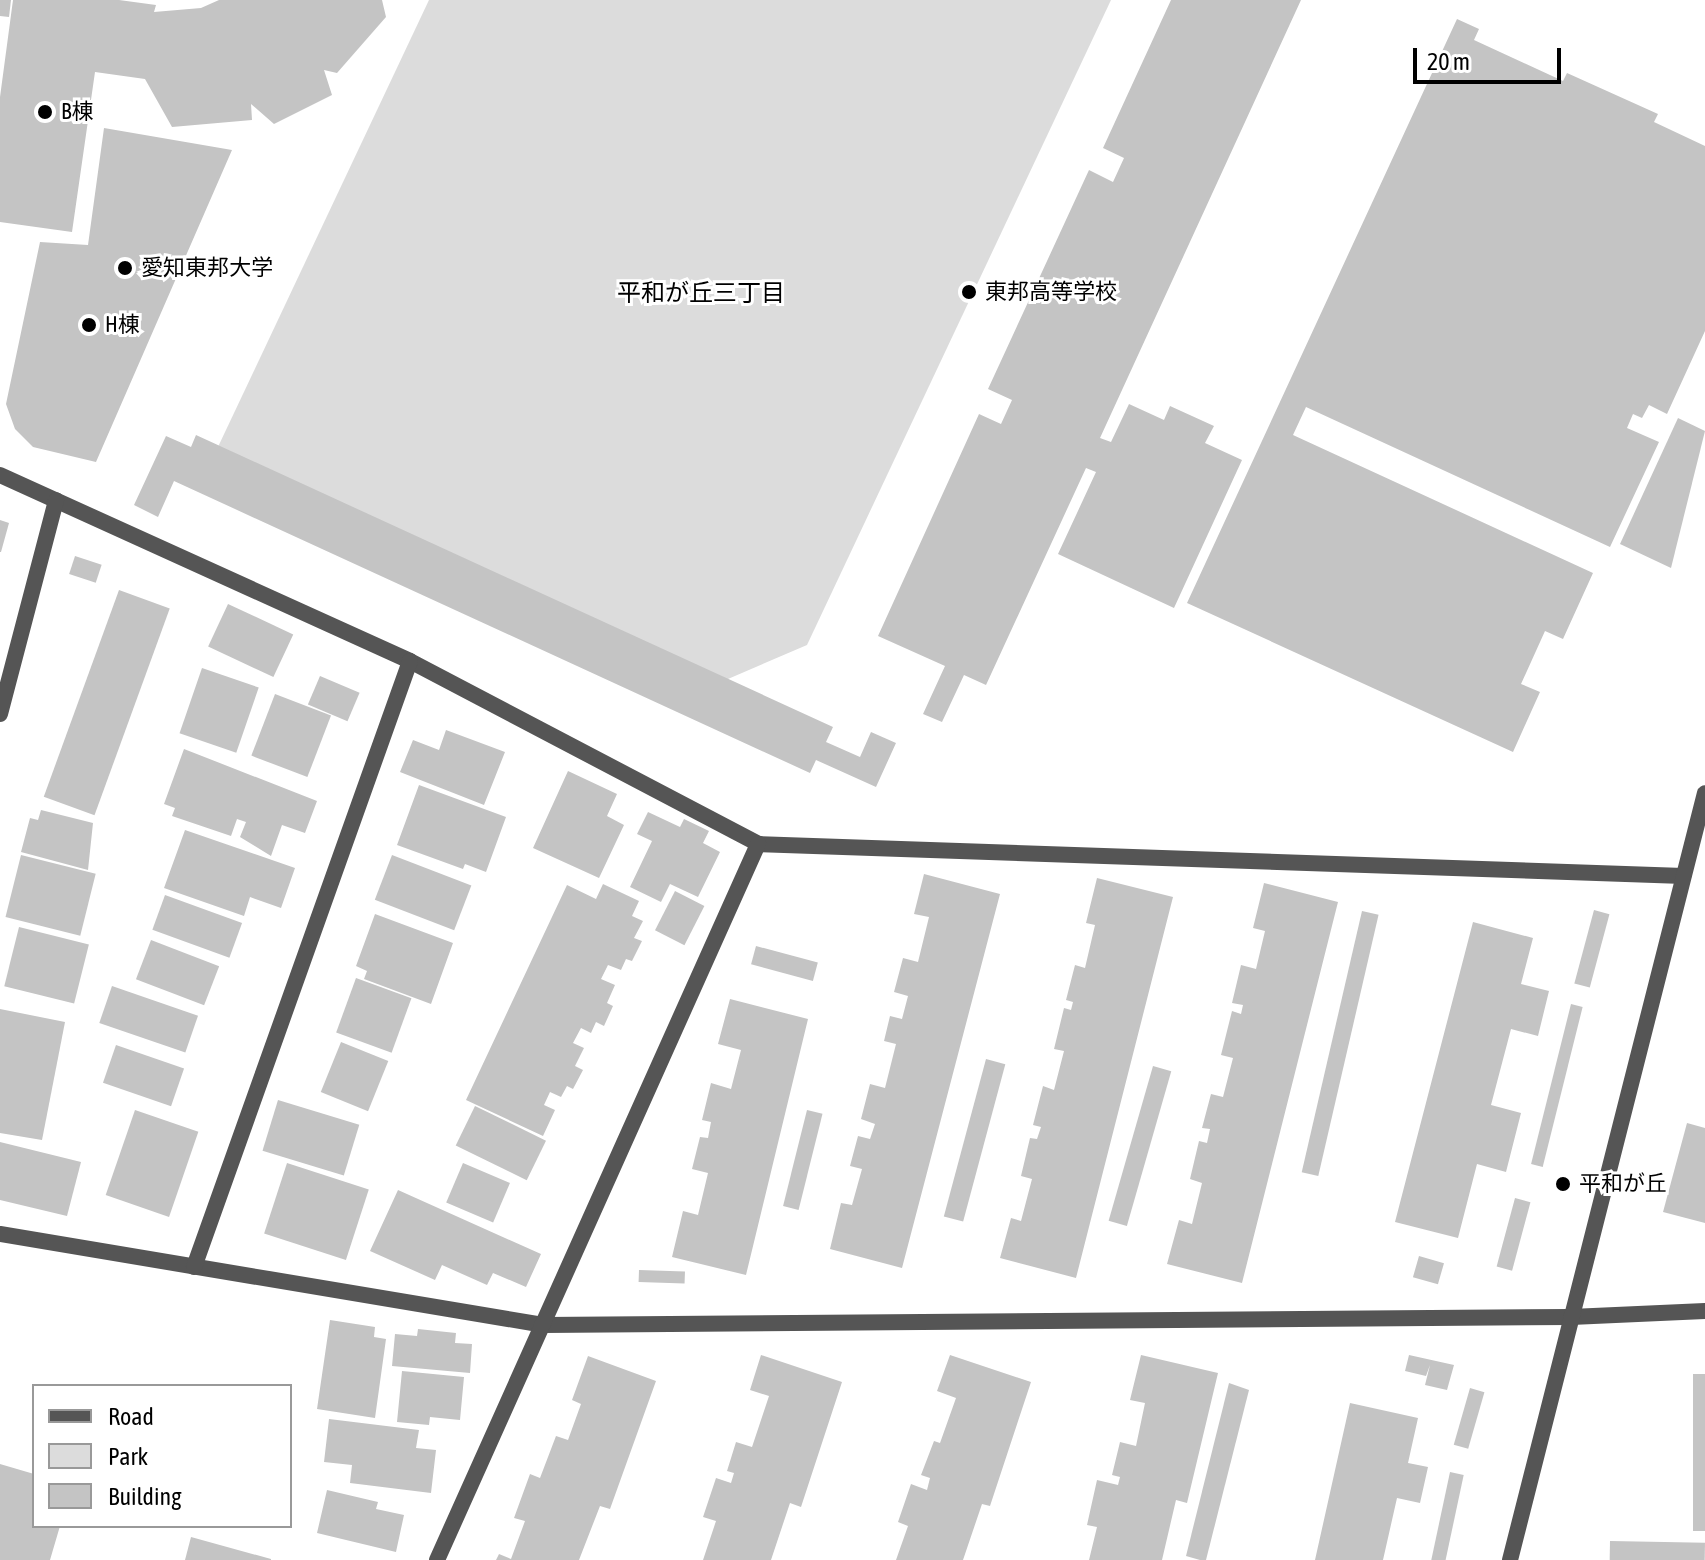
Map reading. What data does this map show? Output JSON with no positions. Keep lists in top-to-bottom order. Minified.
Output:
{"districts":["平和が丘三丁目"],"places":["B棟","愛知東邦大学","東邦高等学校","H棟","平和が丘"],"legend":["Road","Park","Building"],"scale_bar":"20 m"}
